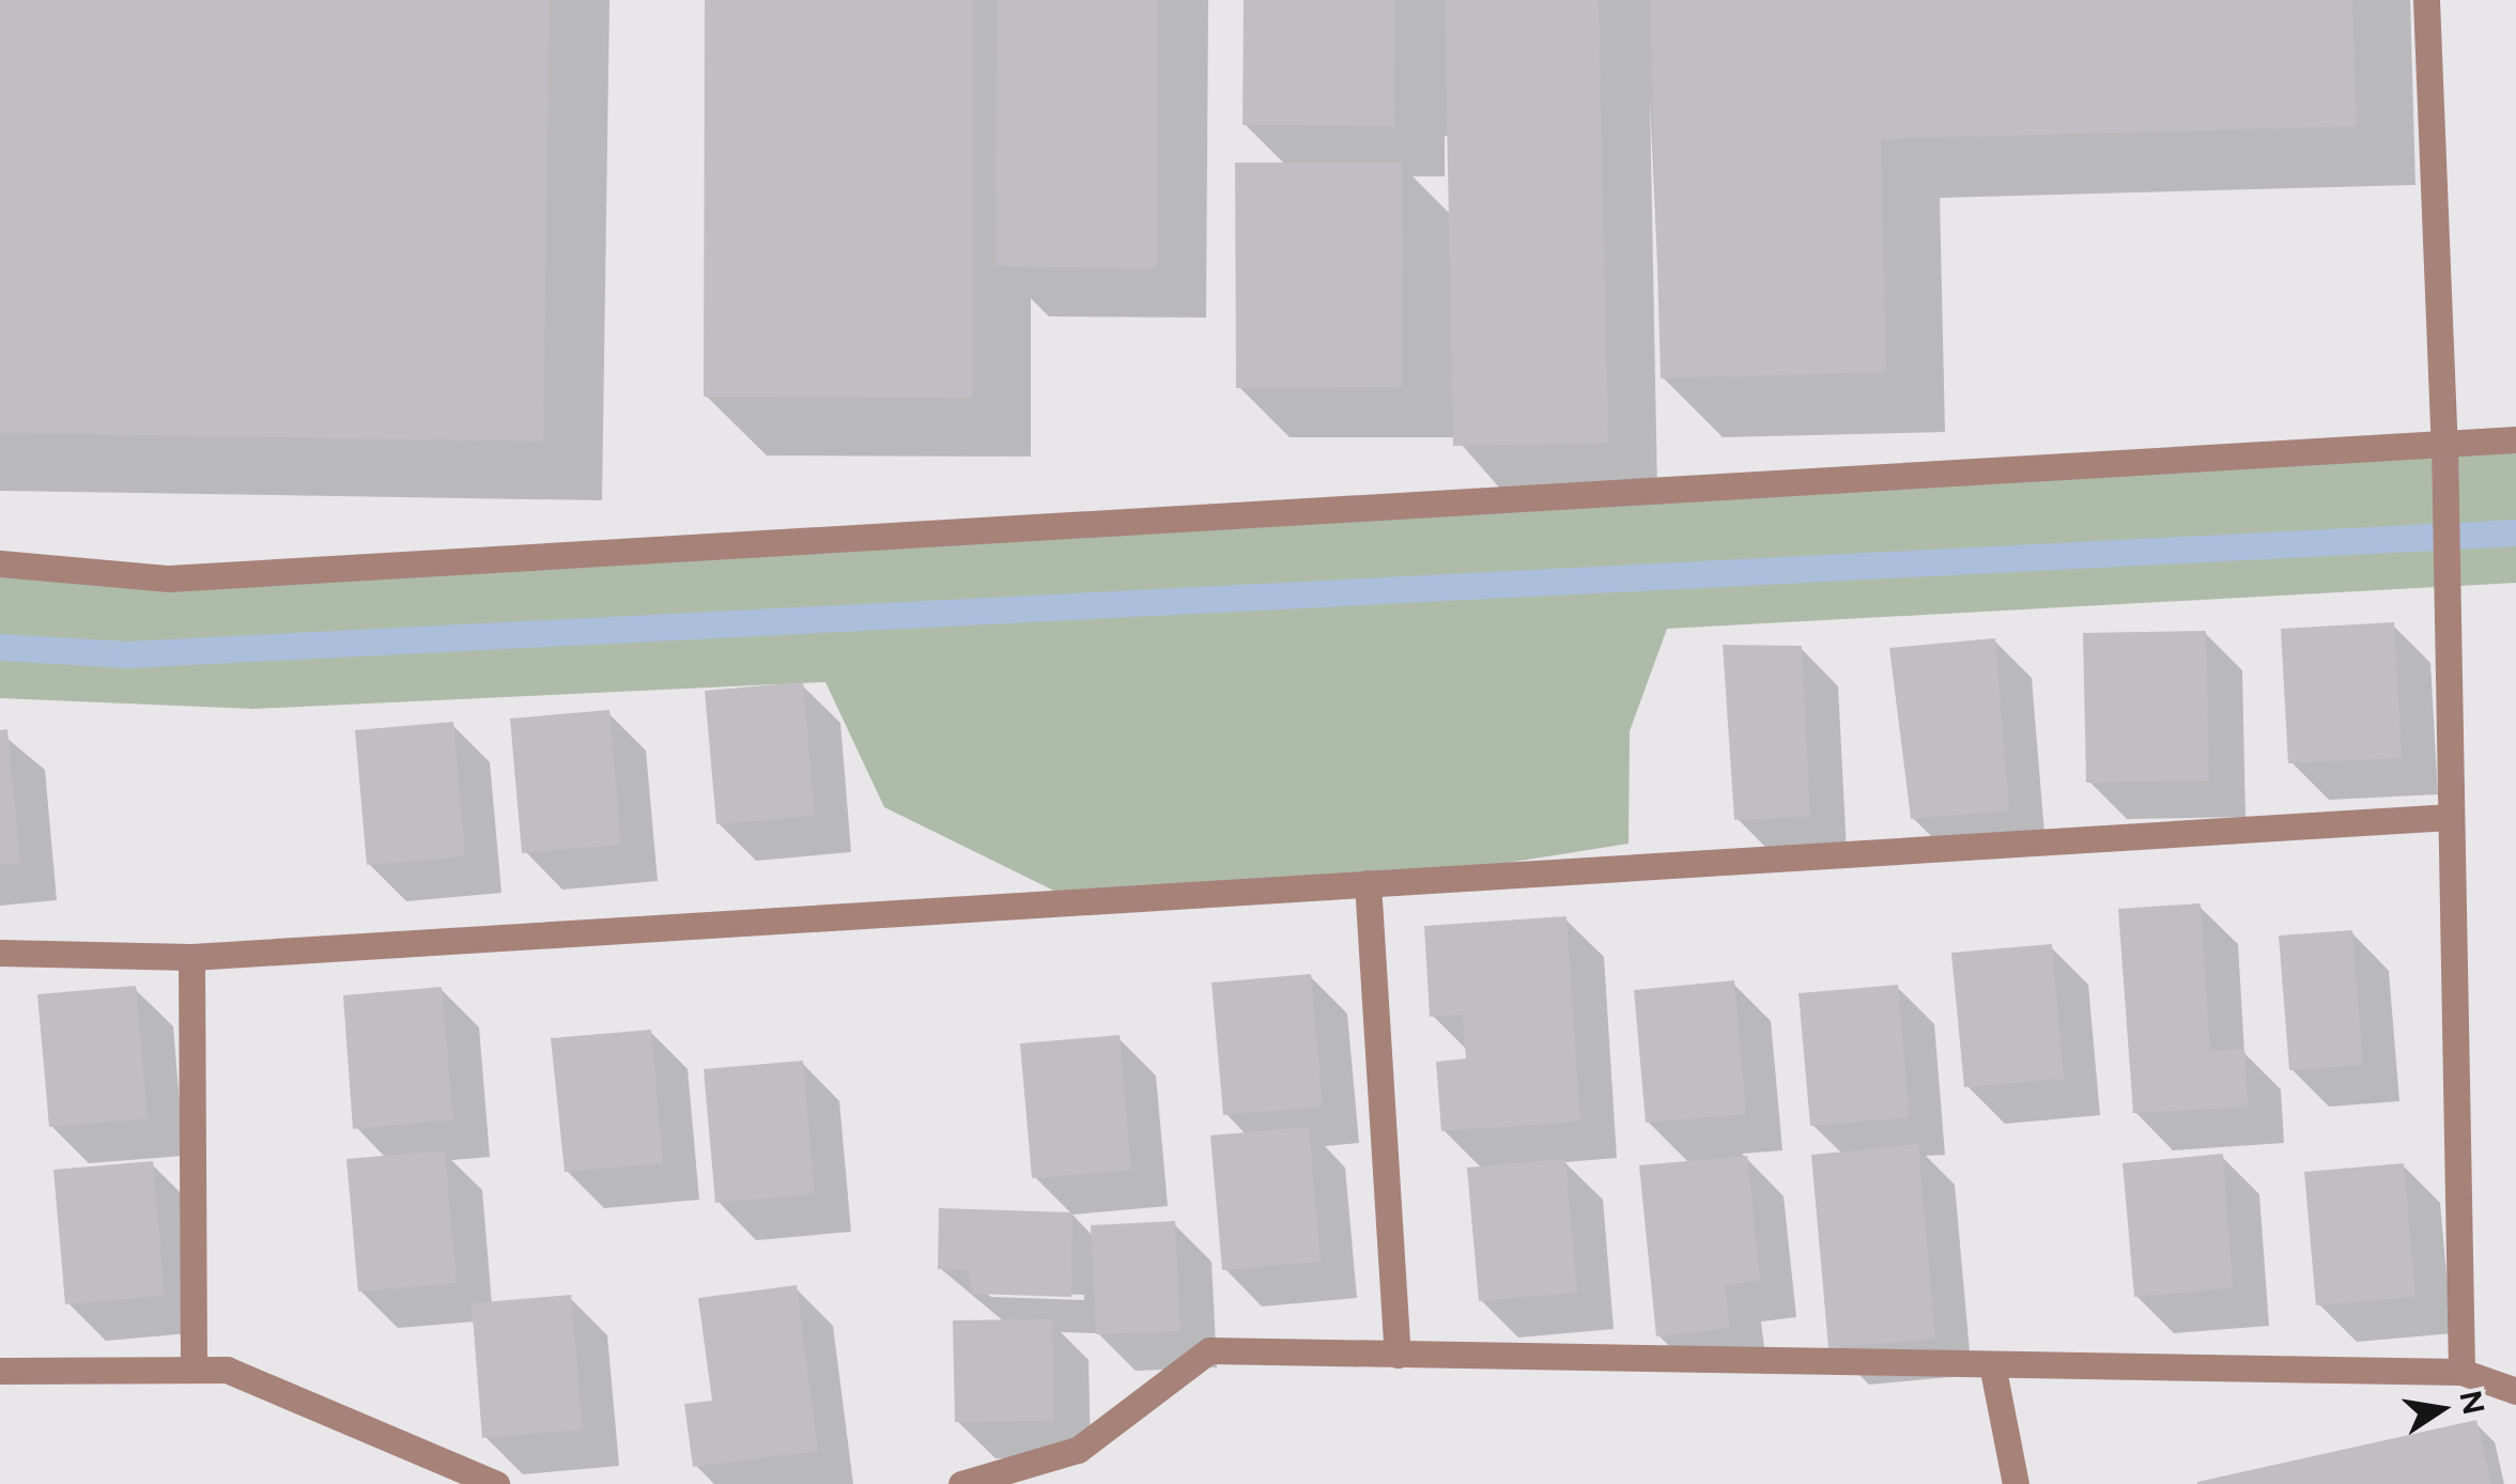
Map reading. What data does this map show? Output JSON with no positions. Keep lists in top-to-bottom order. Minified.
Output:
{"north":"right"}
